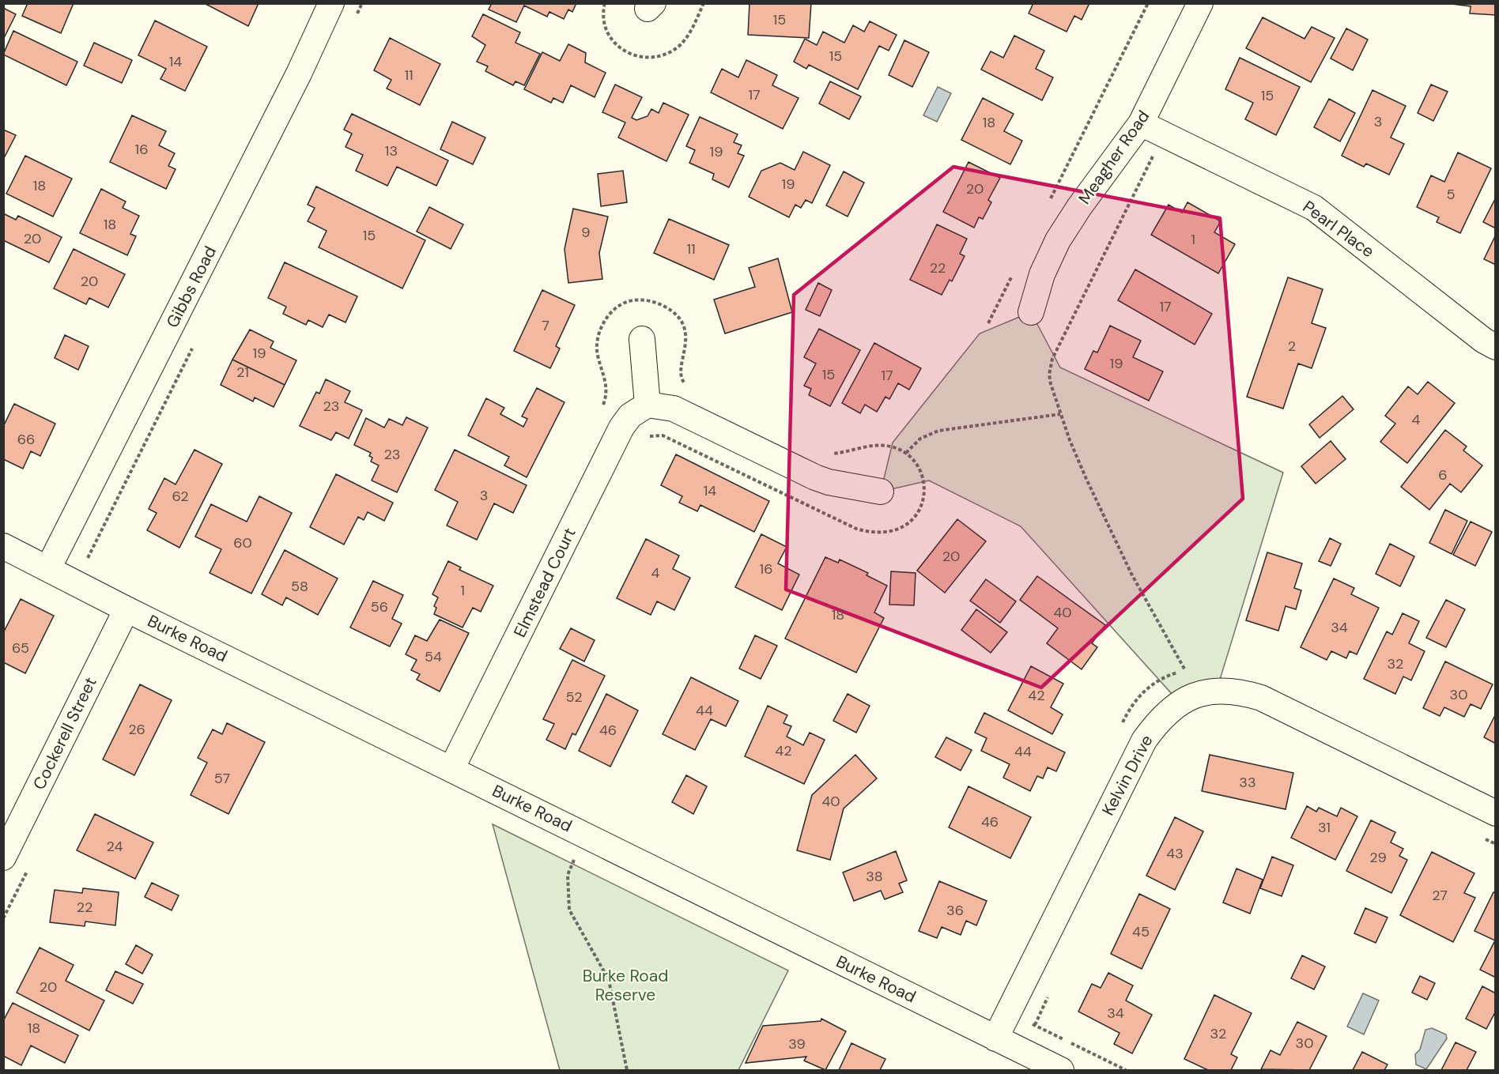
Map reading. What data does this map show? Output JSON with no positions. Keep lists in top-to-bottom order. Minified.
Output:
{"streets":{"street":["Meagher Road","Pearl Place","Gibbs Road","Elmstead Court","Burke Road","Cockerell Street","Kelvin Drive"]},"crossings":[["Meagher Road","Pearl Place"],["Gibbs Road","Burke Road"],["Elmstead Court","Burke Road"],["Burke Road","Cockerell Street"],["Burke Road","Kelvin Drive"]],"parks":["Burke Road Reserve"],"house_numbers":["15","15","14","11","17","15","3","18","16","13","19","19","18","20","5","18","9","15","20","1","11","22","20","17","7","2","19","19","21","15","17","23","4","66","23","6","14","3","62","60","20","16","4","58","1","56","40","18","34","65","54","32","30","42","52","44","26","46","42","44","57","33","40","46","31","24","43","29","38","27","22","36","45","20","34","18","32","30","39"]}
